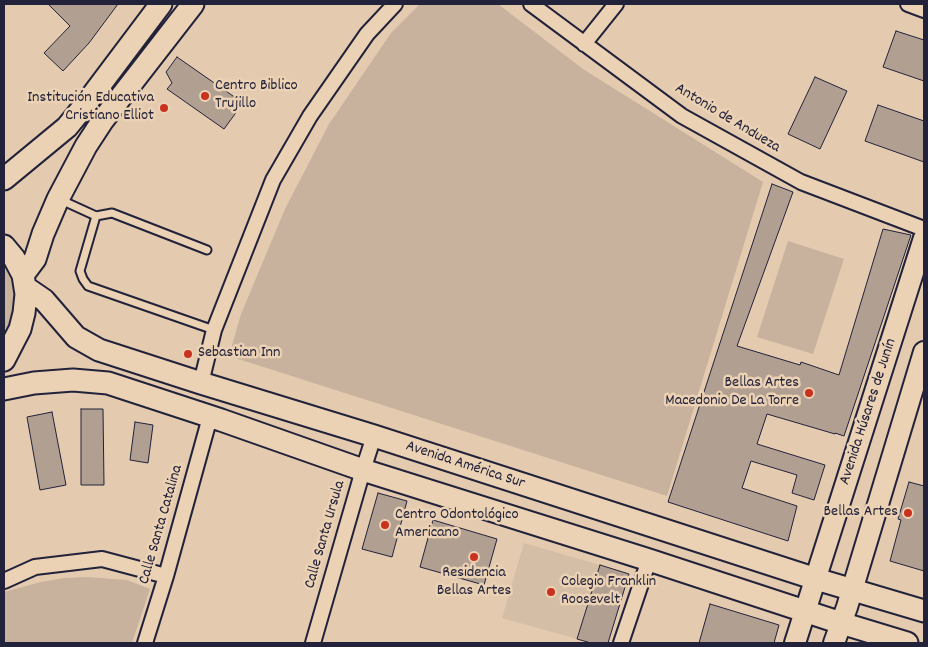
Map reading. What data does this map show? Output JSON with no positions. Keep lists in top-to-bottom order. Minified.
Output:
{"streets":{"main road":["Avenida América Sur"],"street":["Antonio de Andueza","Avenida Húsares de Junín","Calle Santa Catalina","Calle Santa Ursula"]},"crossings":[["Avenida Húsares de Junín","Avenida América Sur"],["Avenida América Sur","Calle Santa Catalina"],["Avenida América Sur","Calle Santa Ursula"]],"places":["Centro Biblico Trujillo","Institución Educativa Cristiano Elliot","Sebastian Inn","Bellas Artes Macedonio De La Torre","Bellas Artes","Centro Odontológico Americano","Residencia Bellas Artes","Colegio Franklin Roosevelt"]}
